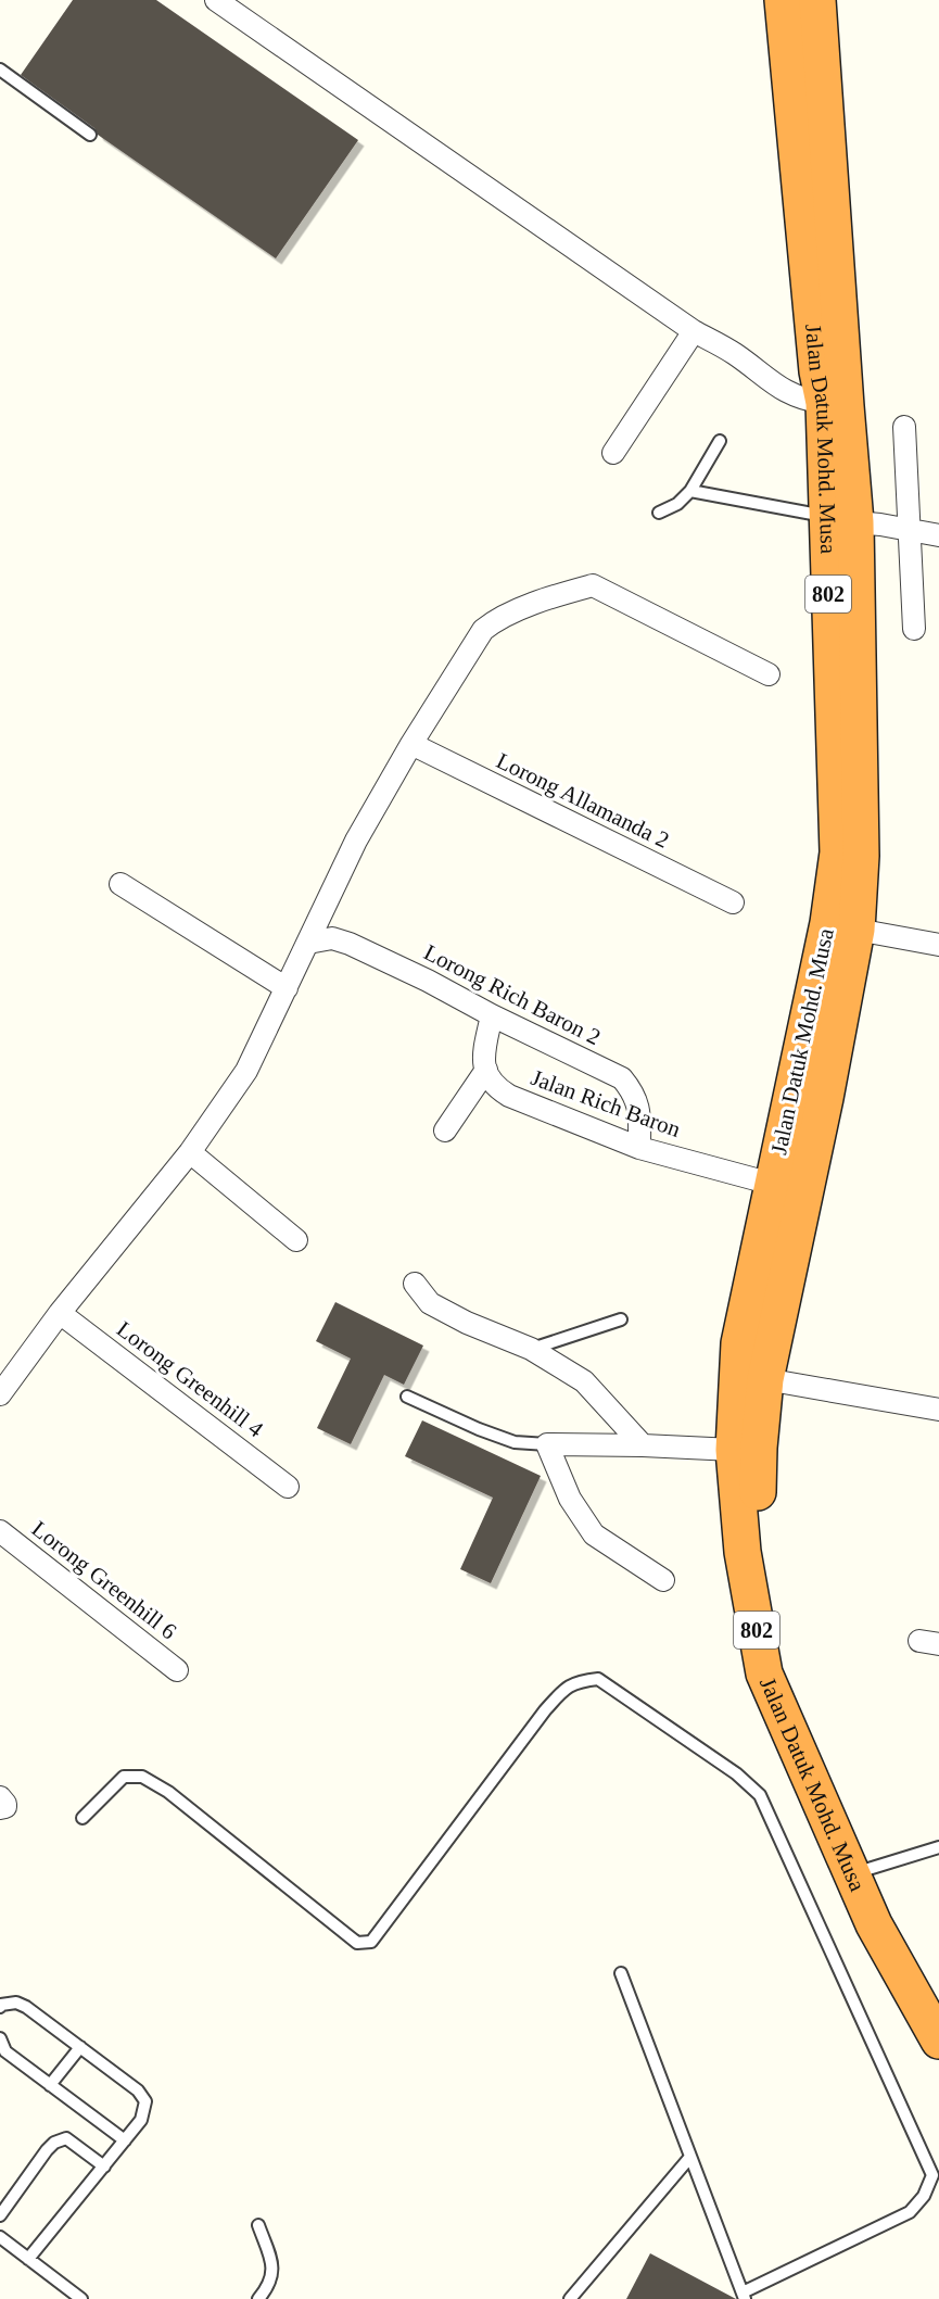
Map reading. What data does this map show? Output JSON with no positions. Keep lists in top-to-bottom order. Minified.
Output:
{"streets":{"highway":["Jalan Datuk Mohd. Musa","802"],"street":["Lorong Allamanda 2","Lorong Rich Baron 2","Jalan Rich Baron","Lorong Greenhill 4","Lorong Greenhill 6"]},"crossings":[["Jalan Datuk Mohd. Musa","Jalan Rich Baron"],["Lorong Rich Baron 2","Jalan Rich Baron"]]}
